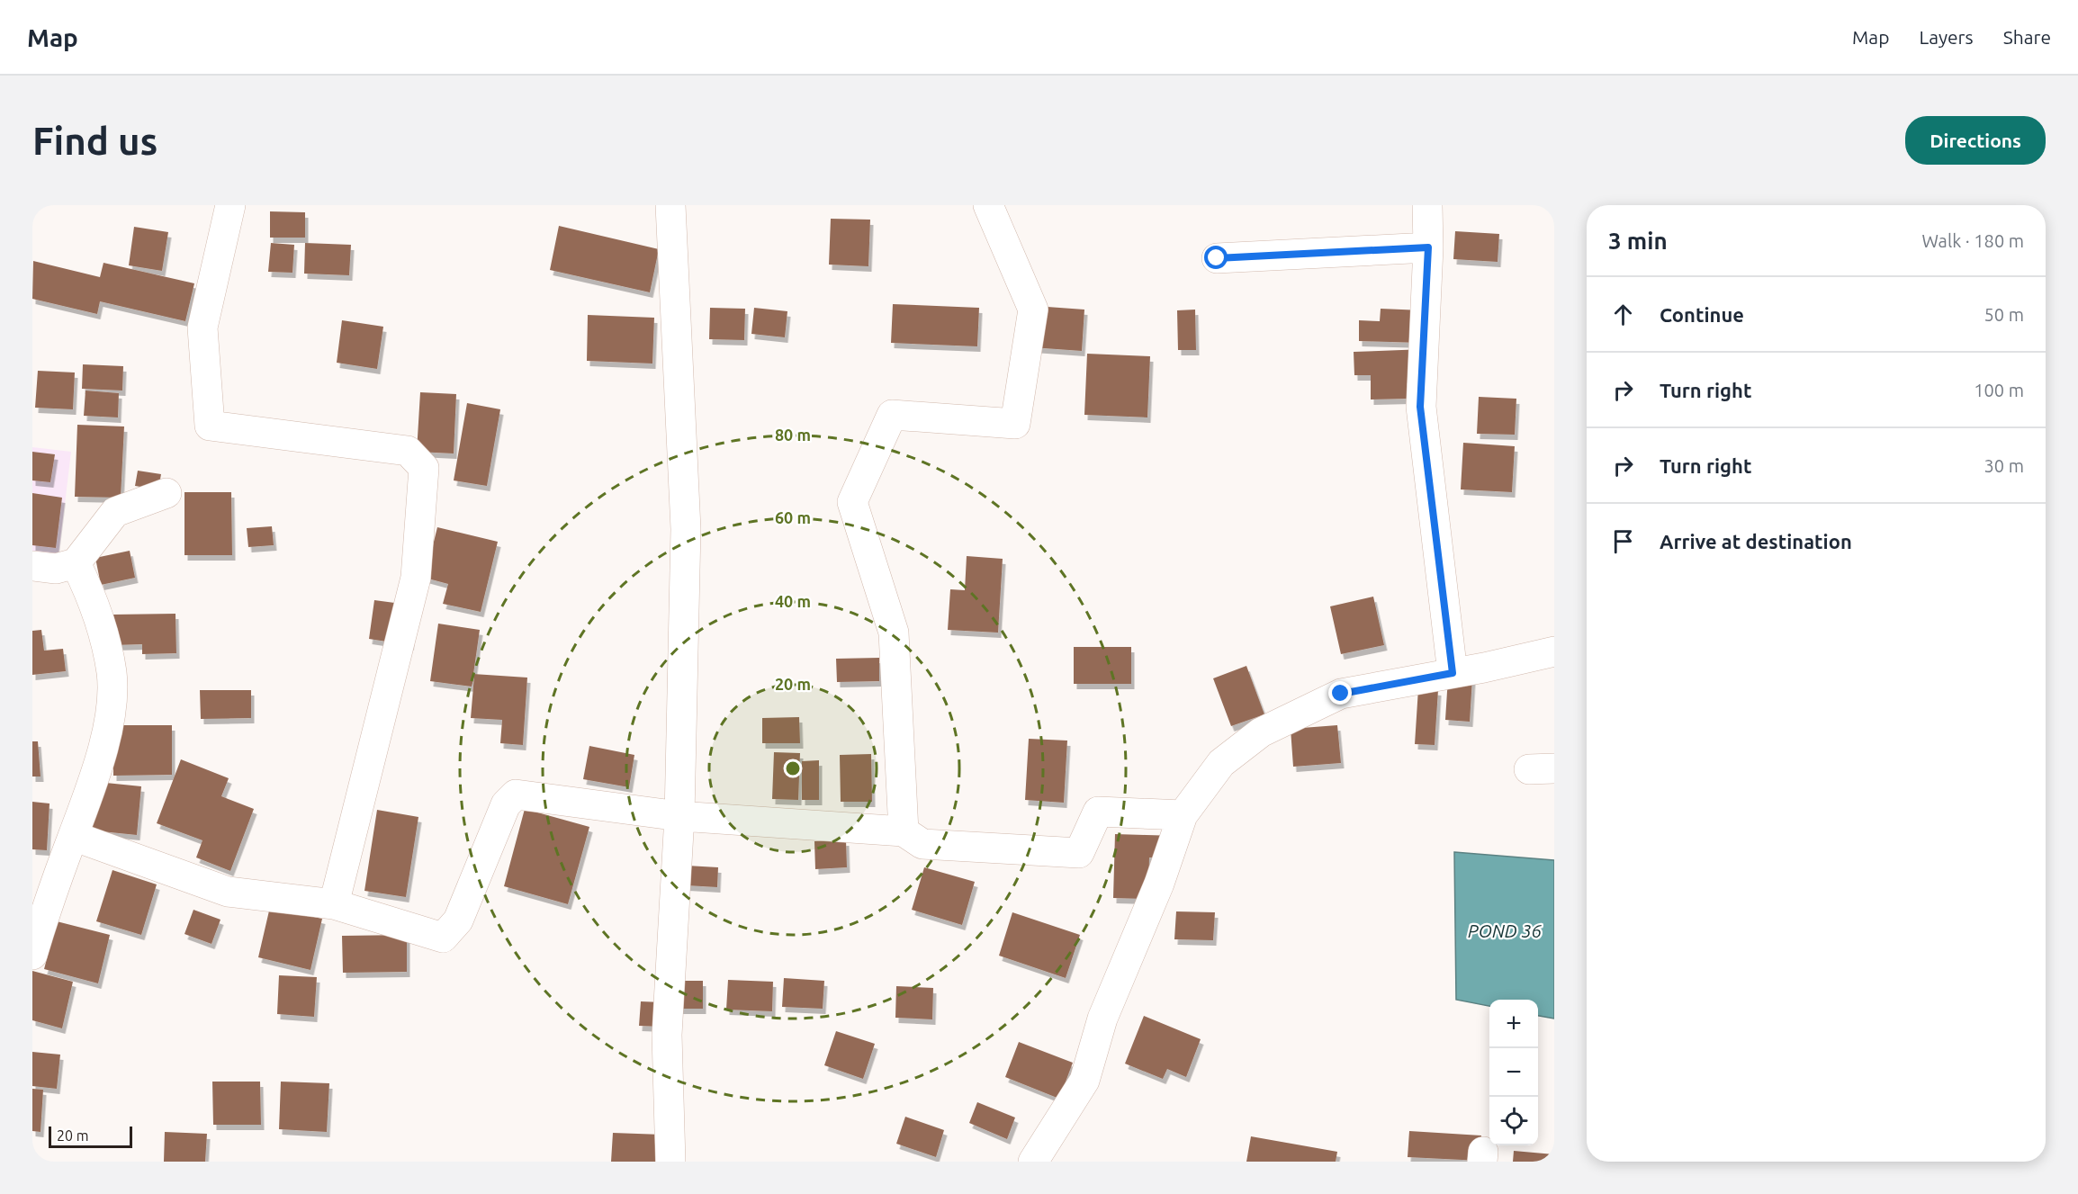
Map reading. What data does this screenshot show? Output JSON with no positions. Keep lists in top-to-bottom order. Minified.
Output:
{"water":["POND 36"],"scale_bar":"20 m","page":{"header":"Map","nav":["Map","Layers","Share"],"buttons":"Directions","title":"Find us","heading":["3 min","Walk · 180 m"],"list":[["Continue","50 m"],["Turn right","100 m"],["Turn right","30 m"],"Arrive at destination"],"map_buttons":["+","−"],"scale":"20 m"},"rings":["80 m","60 m","40 m","20 m"]}
